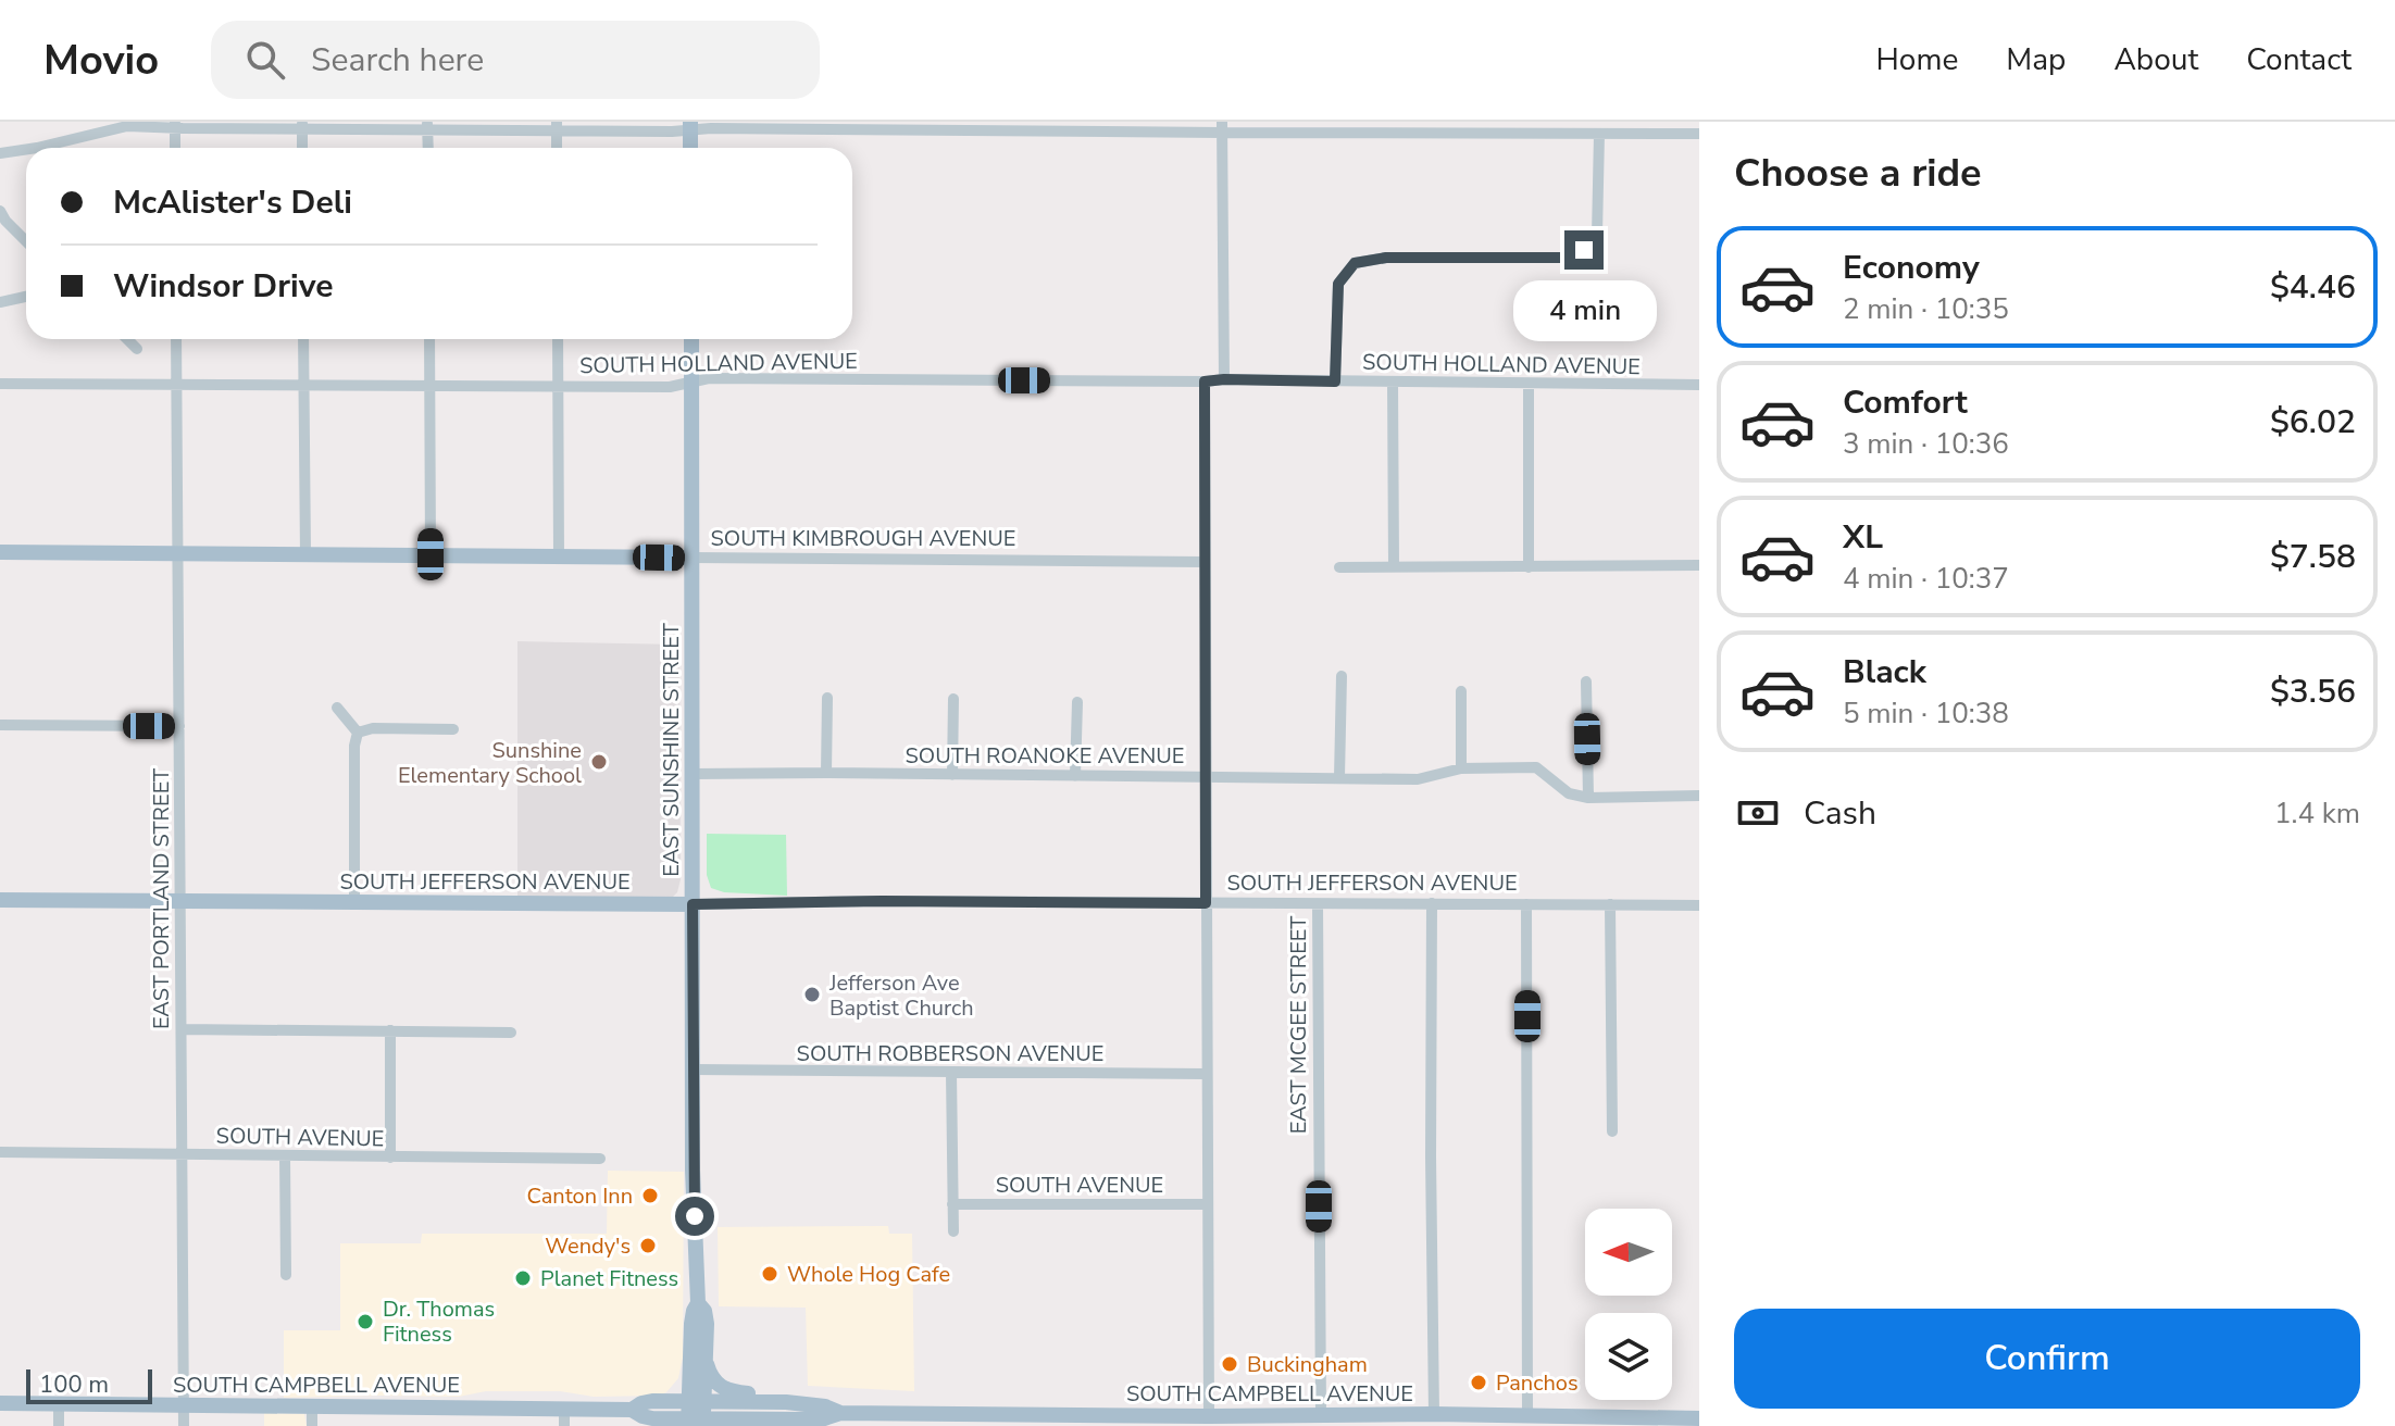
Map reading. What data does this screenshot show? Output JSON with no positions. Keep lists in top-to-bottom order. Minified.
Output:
{"streets":{"main road":["SOUTH KIMBROUGH AVENUE","EAST SUNSHINE STREET","SOUTH JEFFERSON AVENUE","SOUTH CAMPBELL AVENUE"],"street":["SOUTH HOLLAND AVENUE","SOUTH ROANOKE AVENUE","EAST PORTLAND STREET","EAST MCGEE STREET","SOUTH ROBBERSON AVENUE","SOUTH AVENUE"]},"crossings":[["SOUTH HOLLAND AVENUE","EAST SUNSHINE STREET"],["SOUTH HOLLAND AVENUE","EAST PORTLAND STREET"],["SOUTH KIMBROUGH AVENUE","EAST SUNSHINE STREET"],["SOUTH KIMBROUGH AVENUE","EAST PORTLAND STREET"],["EAST SUNSHINE STREET","SOUTH ROANOKE AVENUE"],["EAST SUNSHINE STREET","SOUTH JEFFERSON AVENUE"],["EAST SUNSHINE STREET","SOUTH ROBBERSON AVENUE"],["EAST SUNSHINE STREET","SOUTH CAMPBELL AVENUE"],["SOUTH JEFFERSON AVENUE","EAST PORTLAND STREET"],["SOUTH JEFFERSON AVENUE","EAST MCGEE STREET"],["EAST PORTLAND STREET","SOUTH AVENUE"],["EAST PORTLAND STREET","SOUTH CAMPBELL AVENUE"],["EAST MCGEE STREET","SOUTH CAMPBELL AVENUE"]],"places":["Sunshine Elementary School","Jefferson Ave Baptist Church","Canton Inn","Wendy's","Whole Hog Cafe","Planet Fitness","Dr. Thomas Fitness","Buckingham","Panchos"],"scale_bar":"100 m","north":"left","page":{"header":"Movio","search":"Search here","nav":["Home","Map","About","Contact"],"heading":"Choose a ride","banner":["McAlister's Deli","Windsor Drive"],"list":[{"name":"Economy","note":"2 min · 10:35","value":"$4.46"},{"name":"Comfort","note":"3 min · 10:36","value":"$6.02"},{"name":"XL","note":"4 min · 10:37","value":"$7.58"},{"name":"Black","note":"5 min · 10:38","value":"$3.56"}],"bubble":"4 min","pay":["Cash","1.4 km"],"buttons":"Confirm","scale":"100 m"}}
